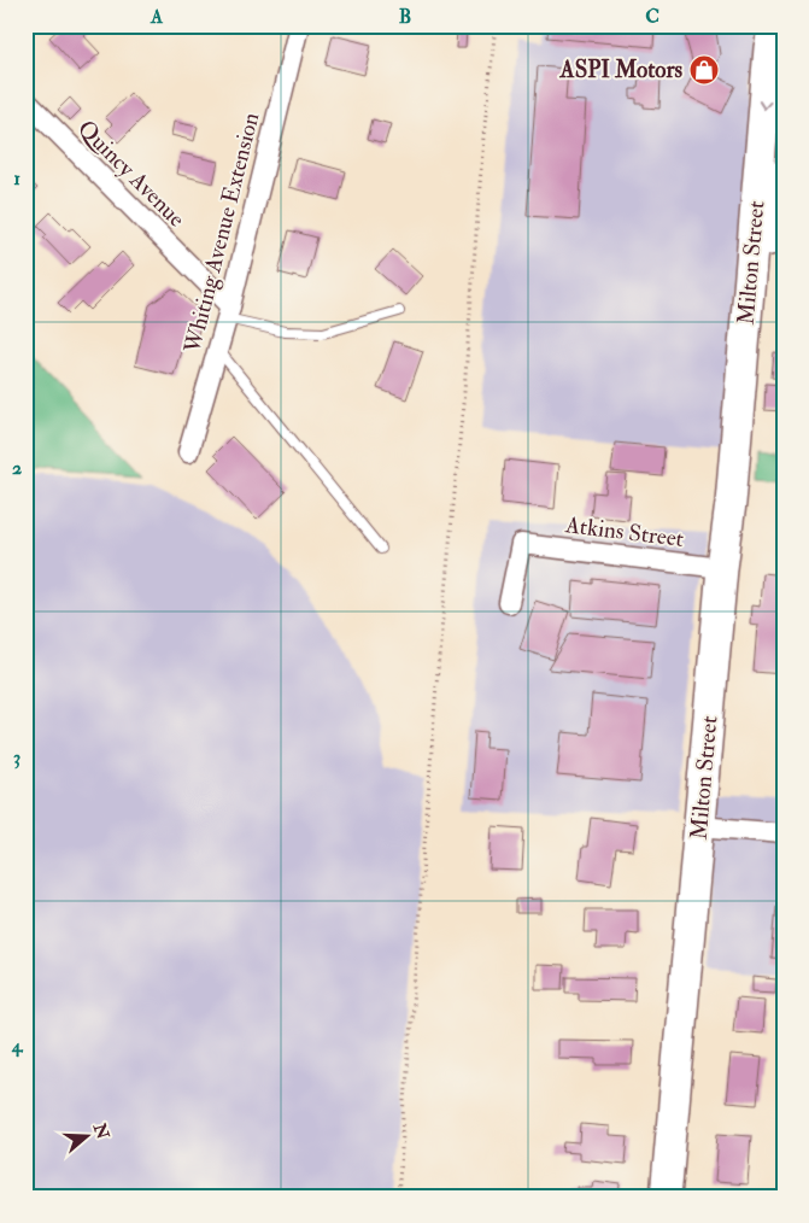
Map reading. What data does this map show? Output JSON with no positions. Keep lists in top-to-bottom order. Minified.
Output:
{"streets":{"main road":["Milton Street"],"street":["Quincy Avenue","Whiting Avenue Extension","Atkins Street"]},"crossings":[["Quincy Avenue","Whiting Avenue Extension"],["Milton Street","Atkins Street"]],"places":{"shop":["ASPI Motors"]},"north":"right","grid":{"columns":["A","B","C"],"rows":["1","2","3","4"]}}
